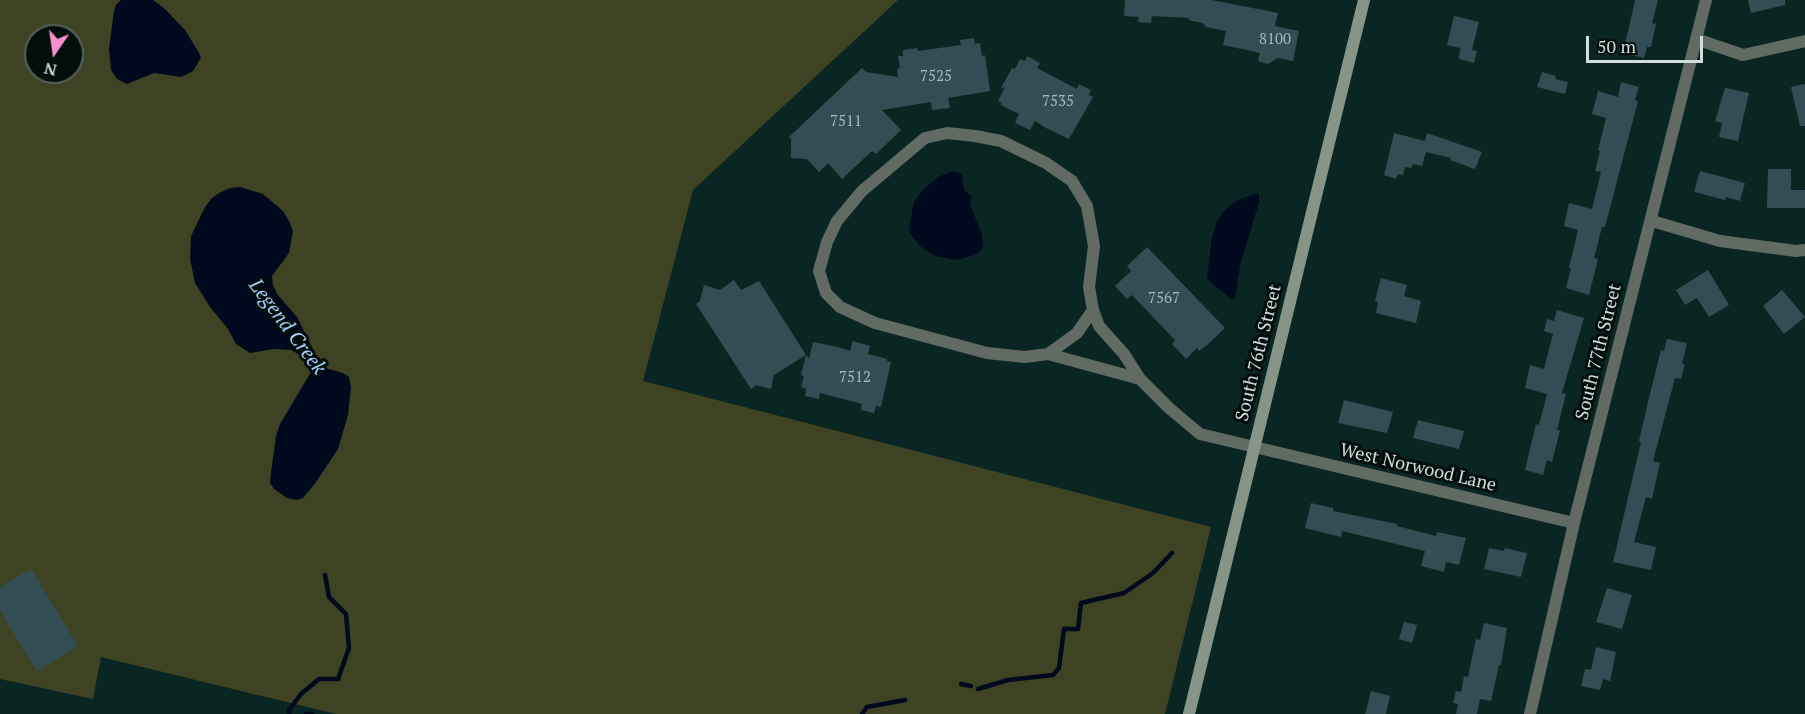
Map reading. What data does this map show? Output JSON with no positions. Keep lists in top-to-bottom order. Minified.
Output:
{"streets":{"main road":["South 76th Street"],"street":["South 77th Street","West Norwood Lane"]},"crossings":[["South 77th Street","West Norwood Lane"],["South 76th Street","West Norwood Lane"]],"water":["Legend Creek"],"house_numbers":["8100","7525","7535","7511","7567","7512"],"scale_bar":"50 m","north":"bottom"}
